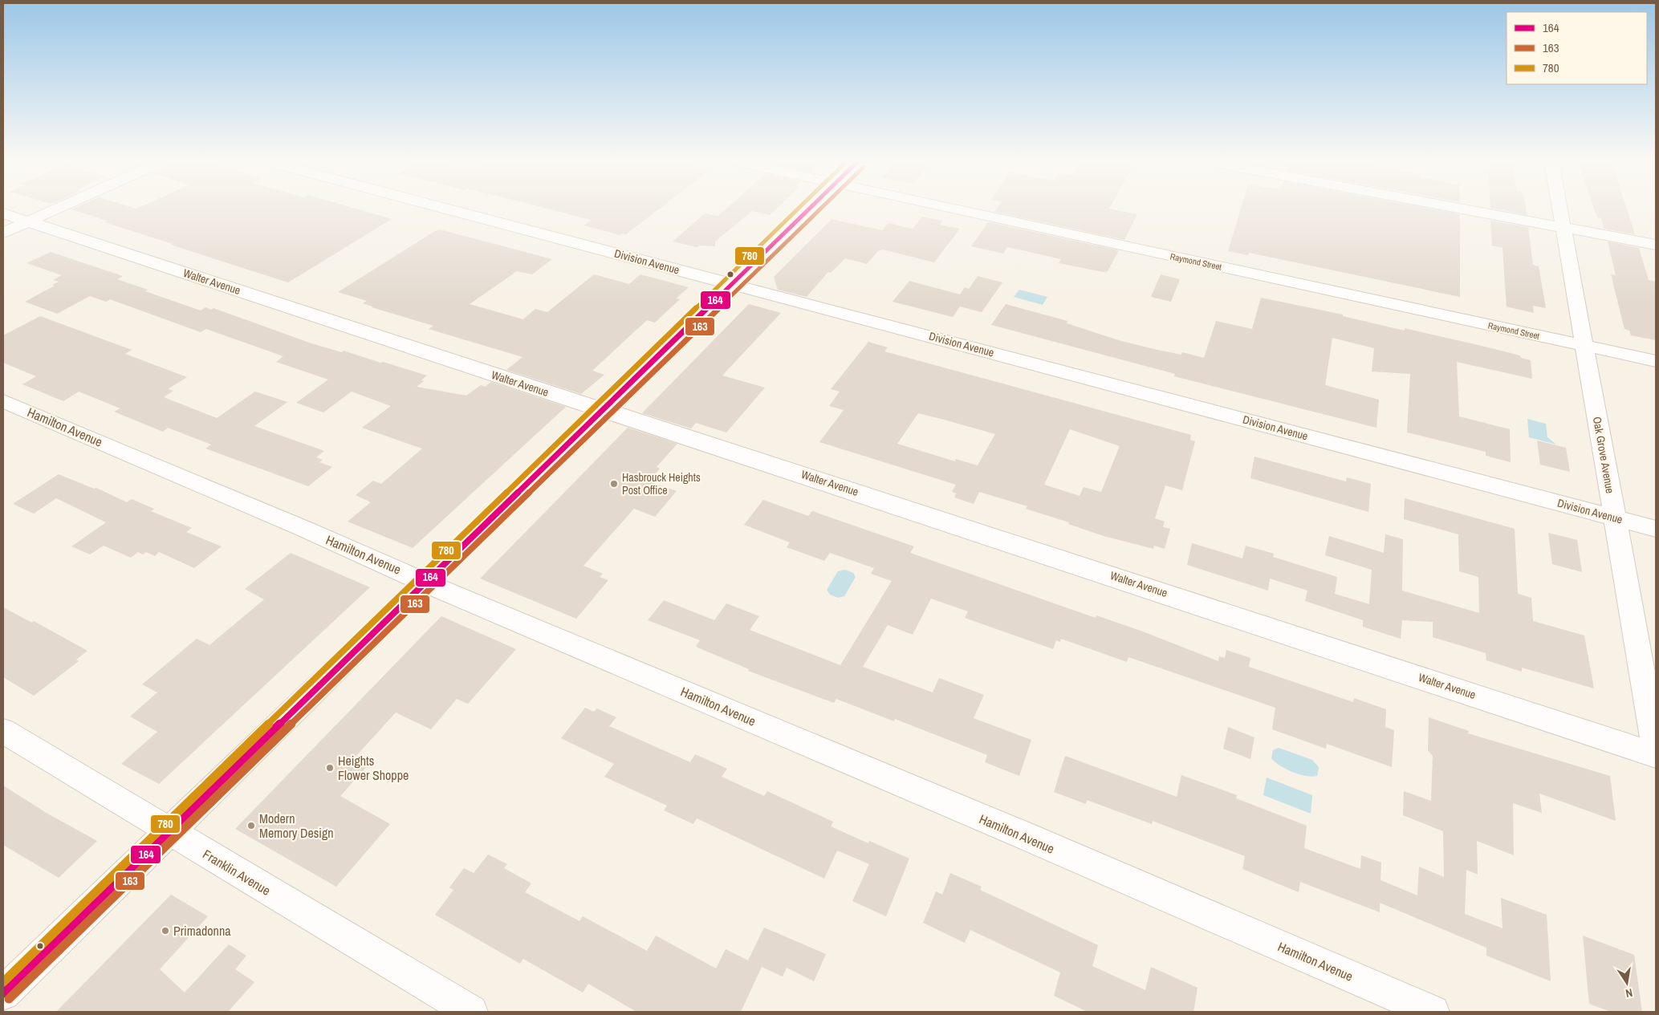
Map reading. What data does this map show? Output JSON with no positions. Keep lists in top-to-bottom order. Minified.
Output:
{"streets":{"street":["Division Avenue","Raymond Street","Walter Avenue","Hamilton Avenue","Oak Grove Avenue","Franklin Avenue"]},"crossings":[["Division Avenue","Oak Grove Avenue"],["Raymond Street","Oak Grove Avenue"]],"places":["Hasbrouck Heights Post Office","Heights Flower Shoppe","Modern Memory Design","Primadonna"],"lines":["transit line 164","transit line 163","transit line 780"],"legend":["164","163","780"],"north":"bottom"}
